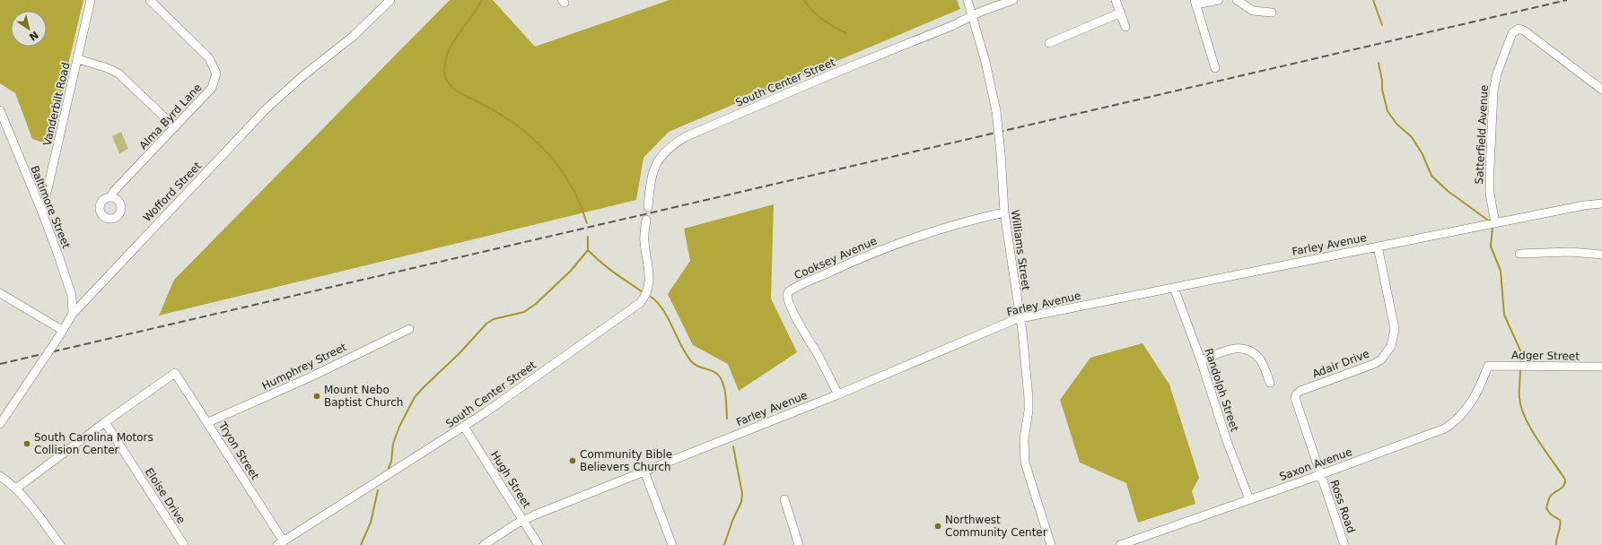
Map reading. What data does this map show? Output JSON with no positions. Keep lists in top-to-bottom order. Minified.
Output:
{"streets":{"street":["South Center Street","Vanderbilt Road","Alma Byrd Lane","Satterfield Avenue","Wofford Street","Baltimore Street","Farley Avenue","Williams Street","Cooksey Avenue","Adger Street","Adair Drive","Humphrey Street","Randolph Street","Tryon Street","Saxon Avenue","Hugh Street","Eloise Drive","Ross Road"]},"crossings":[["South Center Street","Williams Street"],["South Center Street","Tryon Street"],["South Center Street","Hugh Street"],["Vanderbilt Road","Baltimore Street"],["Satterfield Avenue","Farley Avenue"],["Wofford Street","Baltimore Street"],["Farley Avenue","Williams Street"],["Farley Avenue","Cooksey Avenue"],["Farley Avenue","Adair Drive"],["Farley Avenue","Randolph Street"],["Farley Avenue","Hugh Street"],["Williams Street","Cooksey Avenue"],["Adger Street","Saxon Avenue"],["Adair Drive","Saxon Avenue"],["Adair Drive","Ross Road"],["Humphrey Street","Tryon Street"],["Randolph Street","Saxon Avenue"],["Tryon Street","Eloise Drive"],["Saxon Avenue","Ross Road"]],"places":["Mount Nebo Baptist Church","South Carolina Motors Collision Center","Community Bible Believers Church","Northwest Community Center"],"north":"bottom right"}
